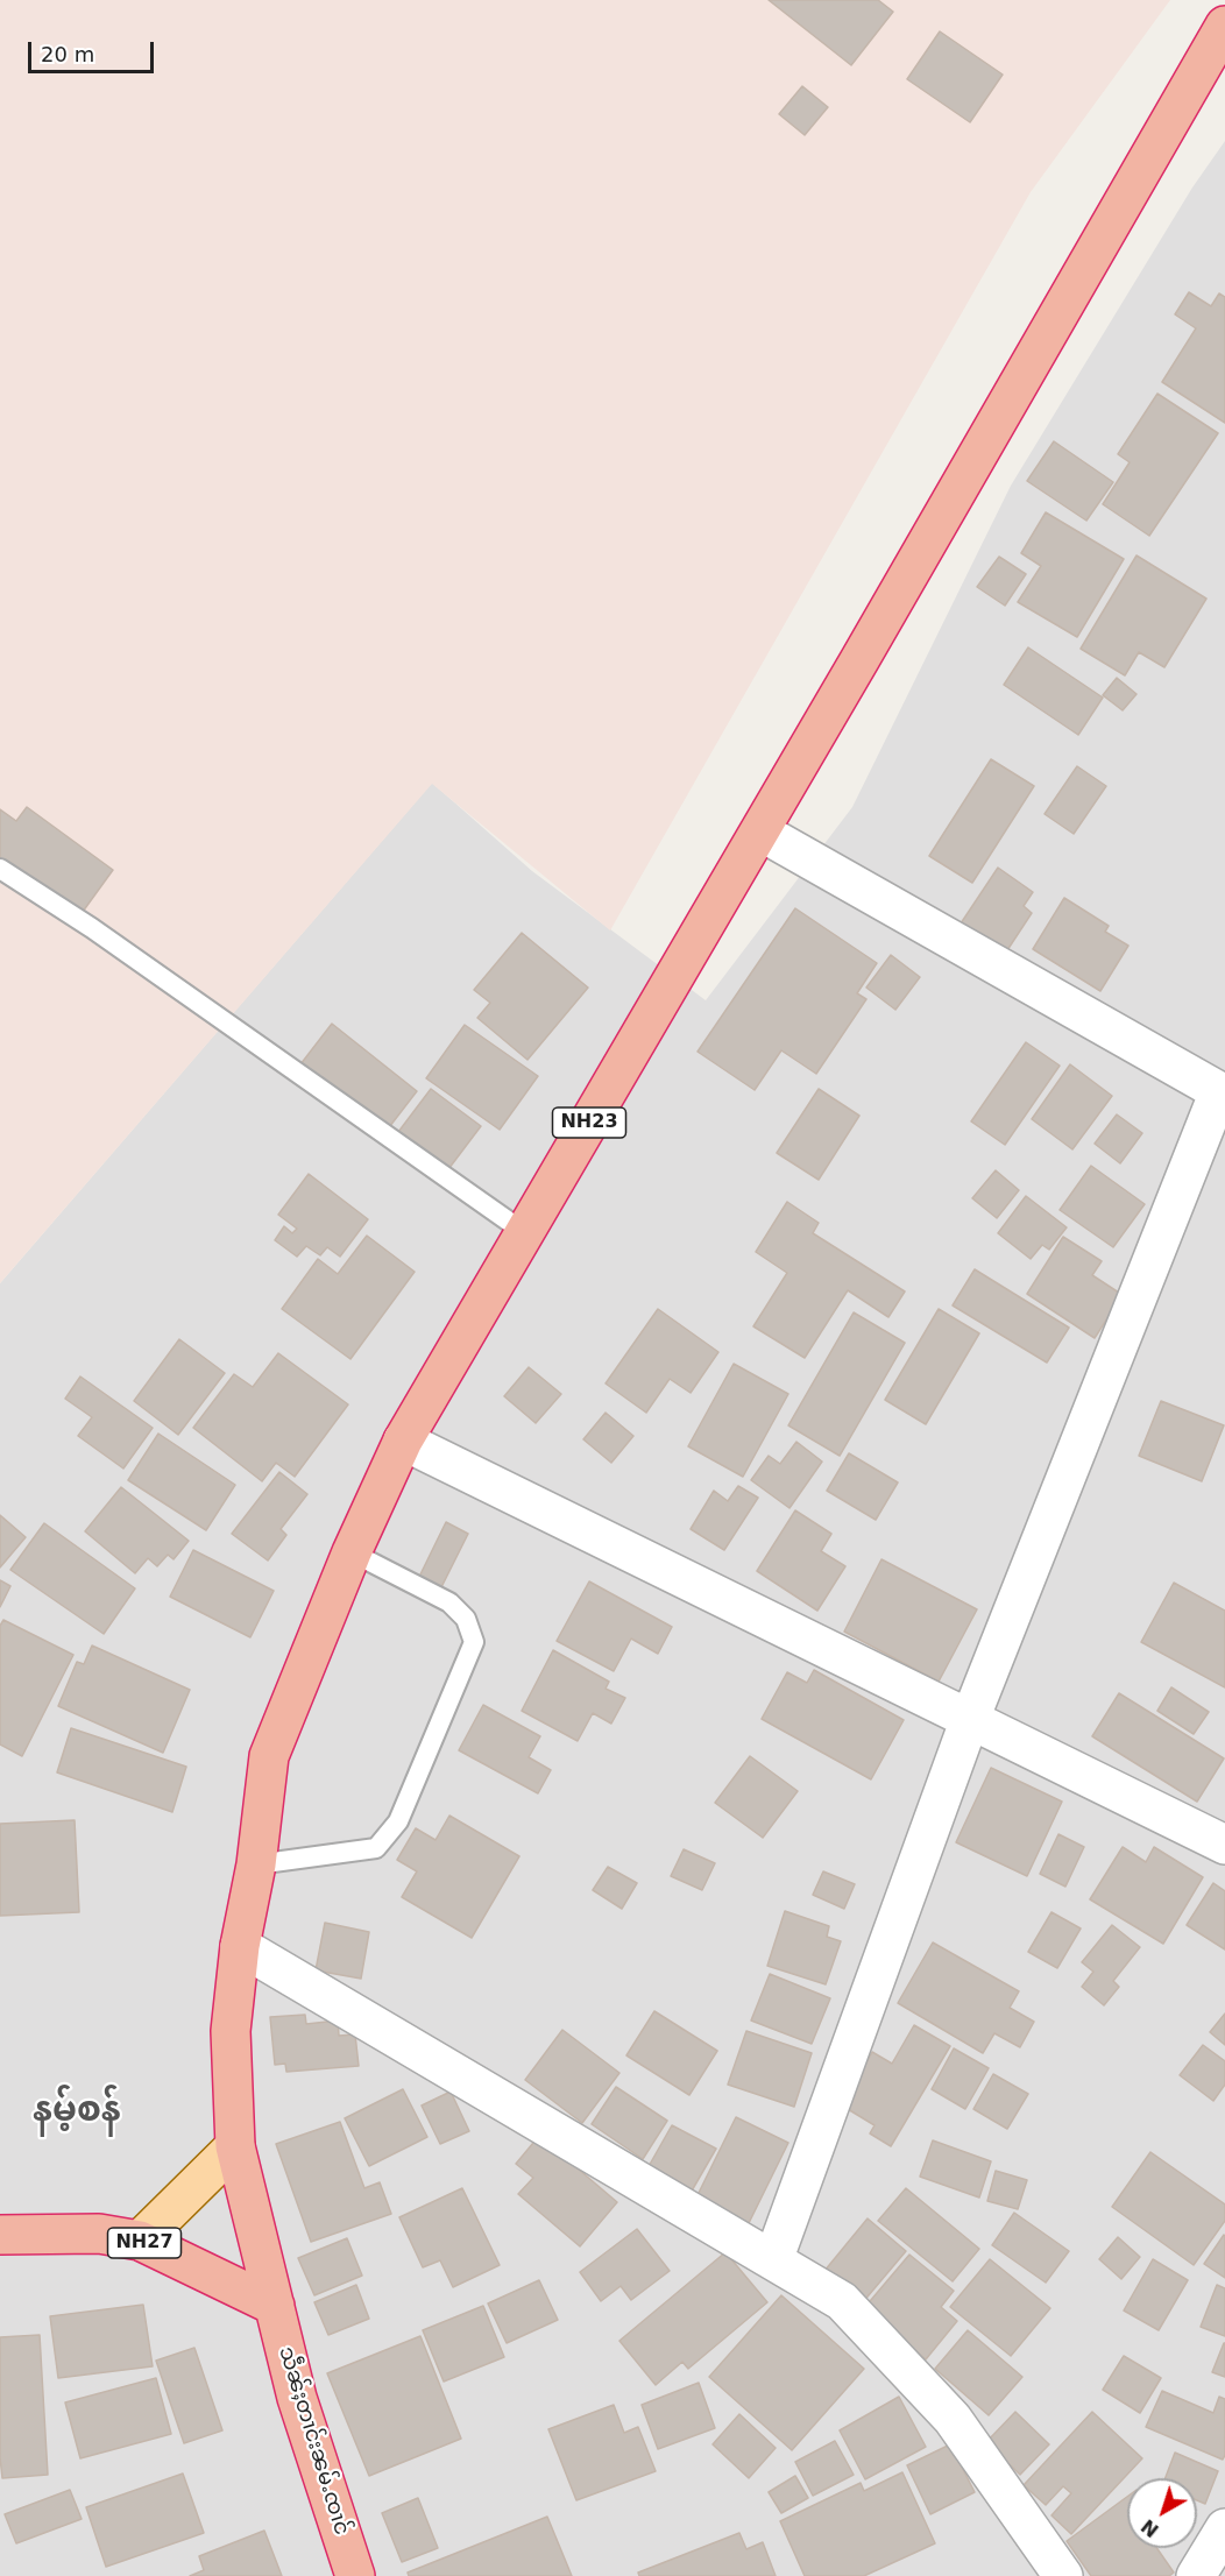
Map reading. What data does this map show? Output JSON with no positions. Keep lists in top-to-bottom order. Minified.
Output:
{"streets":{"highway":["NH23","NH27","သဵၼ်ႈတၢင်းၼမ်ႉၸၢင်"]},"crossings":[["NH23","NH27"],["NH23","သဵၼ်ႈတၢင်းၼမ်ႉၸၢင်"],["NH27","သဵၼ်ႈတၢင်းၼမ်ႉၸၢင်"]],"districts":["နမ့်စန်"],"scale_bar":"20 m","north":"bottom left"}
